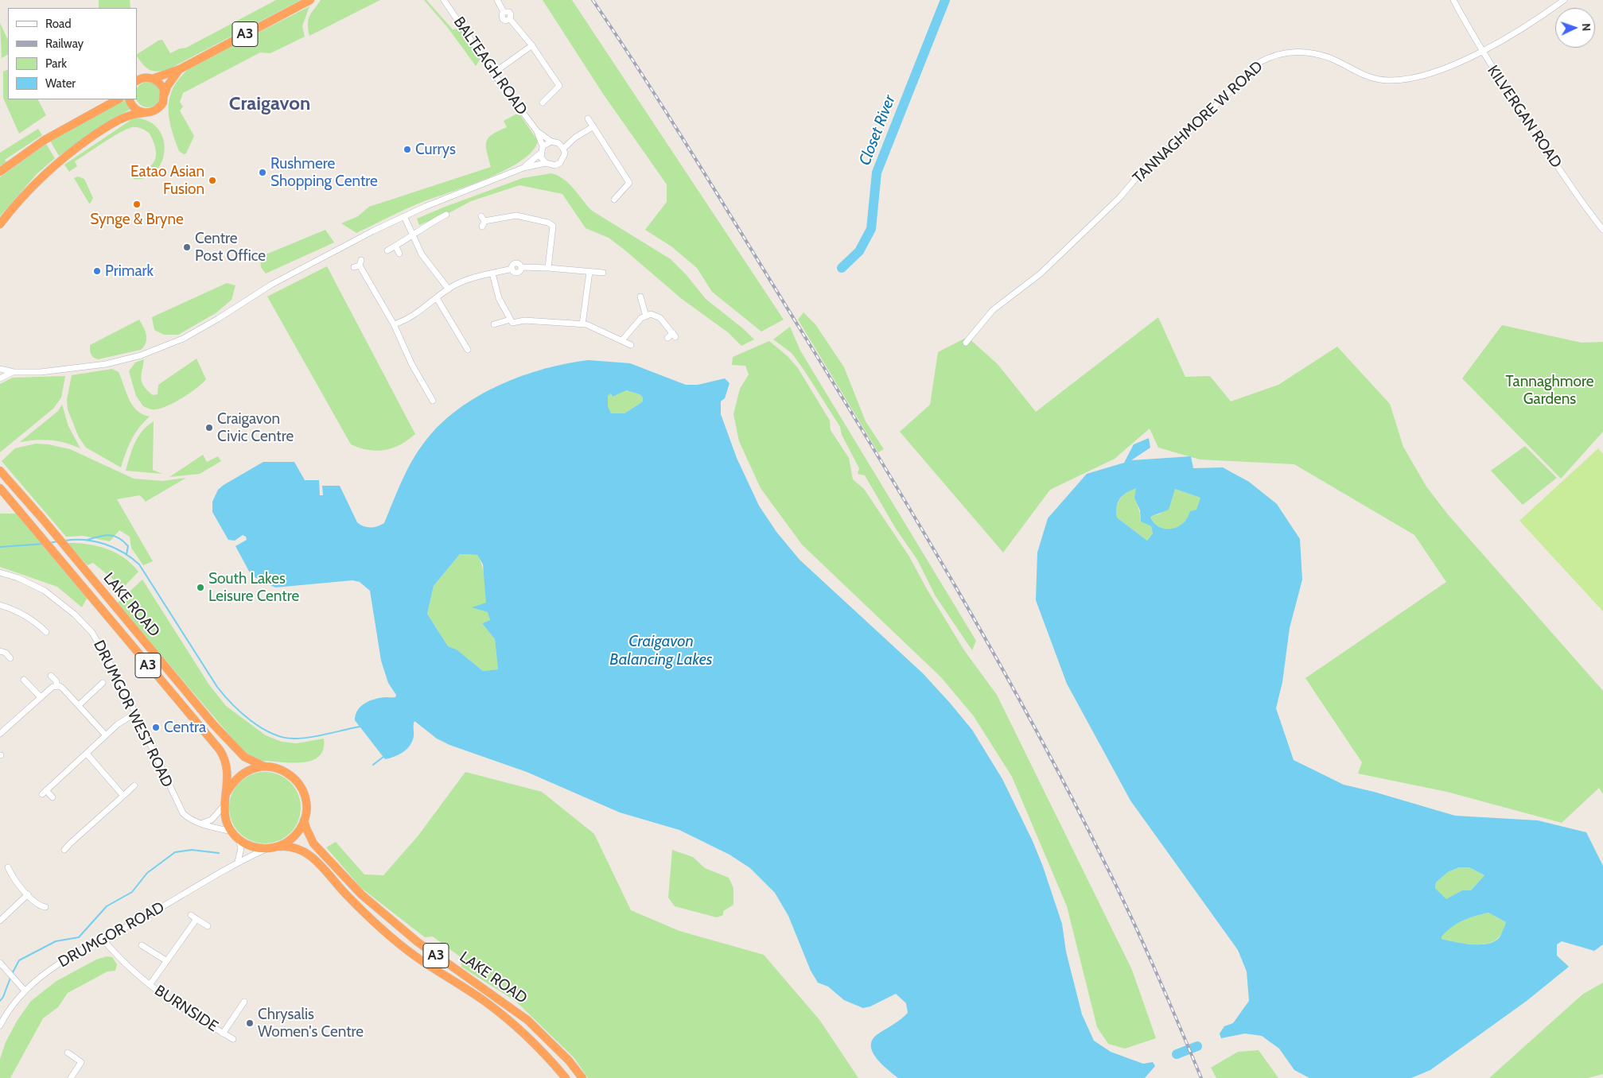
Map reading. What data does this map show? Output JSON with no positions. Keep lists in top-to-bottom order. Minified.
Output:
{"streets":{"highway":["A3","LAKE ROAD"],"street":["BALTEAGH ROAD","KILVERGAN ROAD","TANNAGHMORE W ROAD","DRUMGOR WEST ROAD","DRUMGOR ROAD","BURNSIDE"]},"crossings":[["A3","LAKE ROAD"],["A3","DRUMGOR WEST ROAD"],["A3","DRUMGOR ROAD"],["KILVERGAN ROAD","TANNAGHMORE W ROAD"],["LAKE ROAD","DRUMGOR WEST ROAD"],["LAKE ROAD","DRUMGOR ROAD"],["DRUMGOR WEST ROAD","DRUMGOR ROAD"],["DRUMGOR ROAD","BURNSIDE"]],"districts":["Craigavon"],"water":["Closet River","Craigavon Balancing Lakes"],"parks":["Tannaghmore Gardens"],"places":["Currys","Rushmere Shopping Centre","Eatao Asian Fusion","Synge & Bryne","Centre Post Office","Primark","Craigavon Civic Centre","South Lakes Leisure Centre","Centra","Chrysalis Women's Centre"],"legend":["Road","Railway","Park","Water"],"north":"right"}
